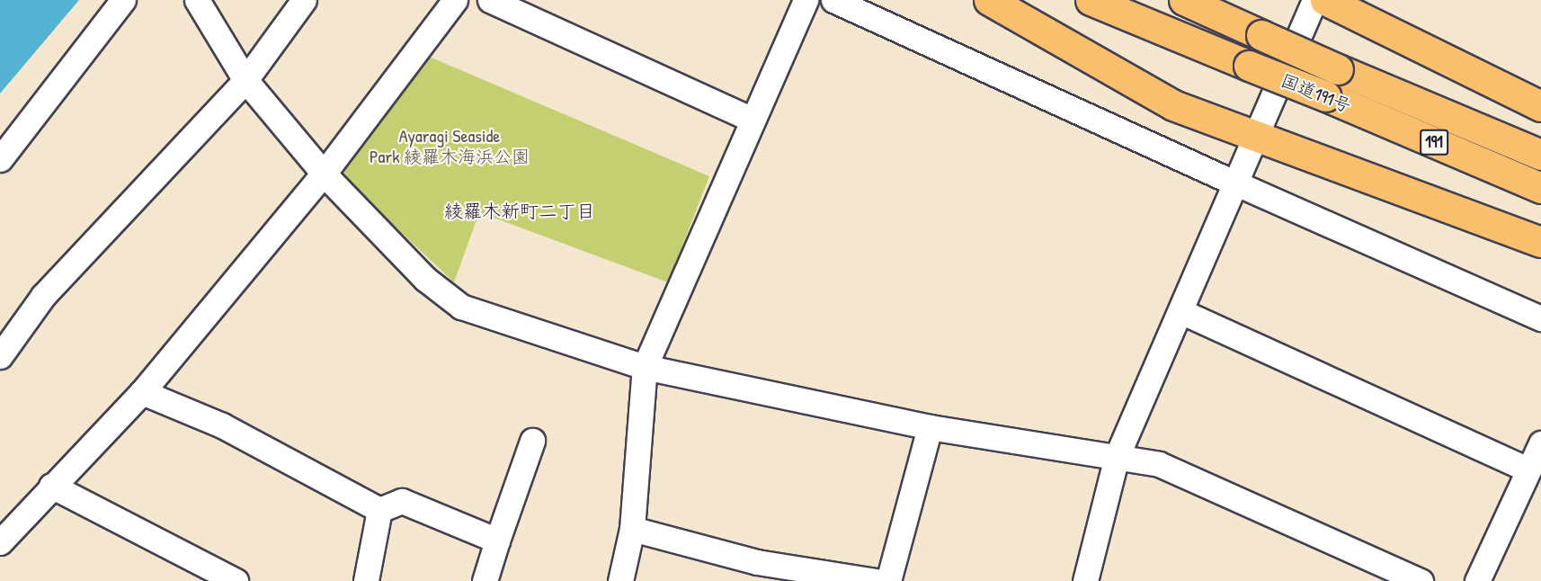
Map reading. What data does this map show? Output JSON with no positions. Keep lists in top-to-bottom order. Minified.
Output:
{"streets":{"highway":["国道191号","191"]},"districts":["綾羅木新町二丁目"],"parks":["Ayaragi Seaside Park 綾羅木海浜公園"]}
